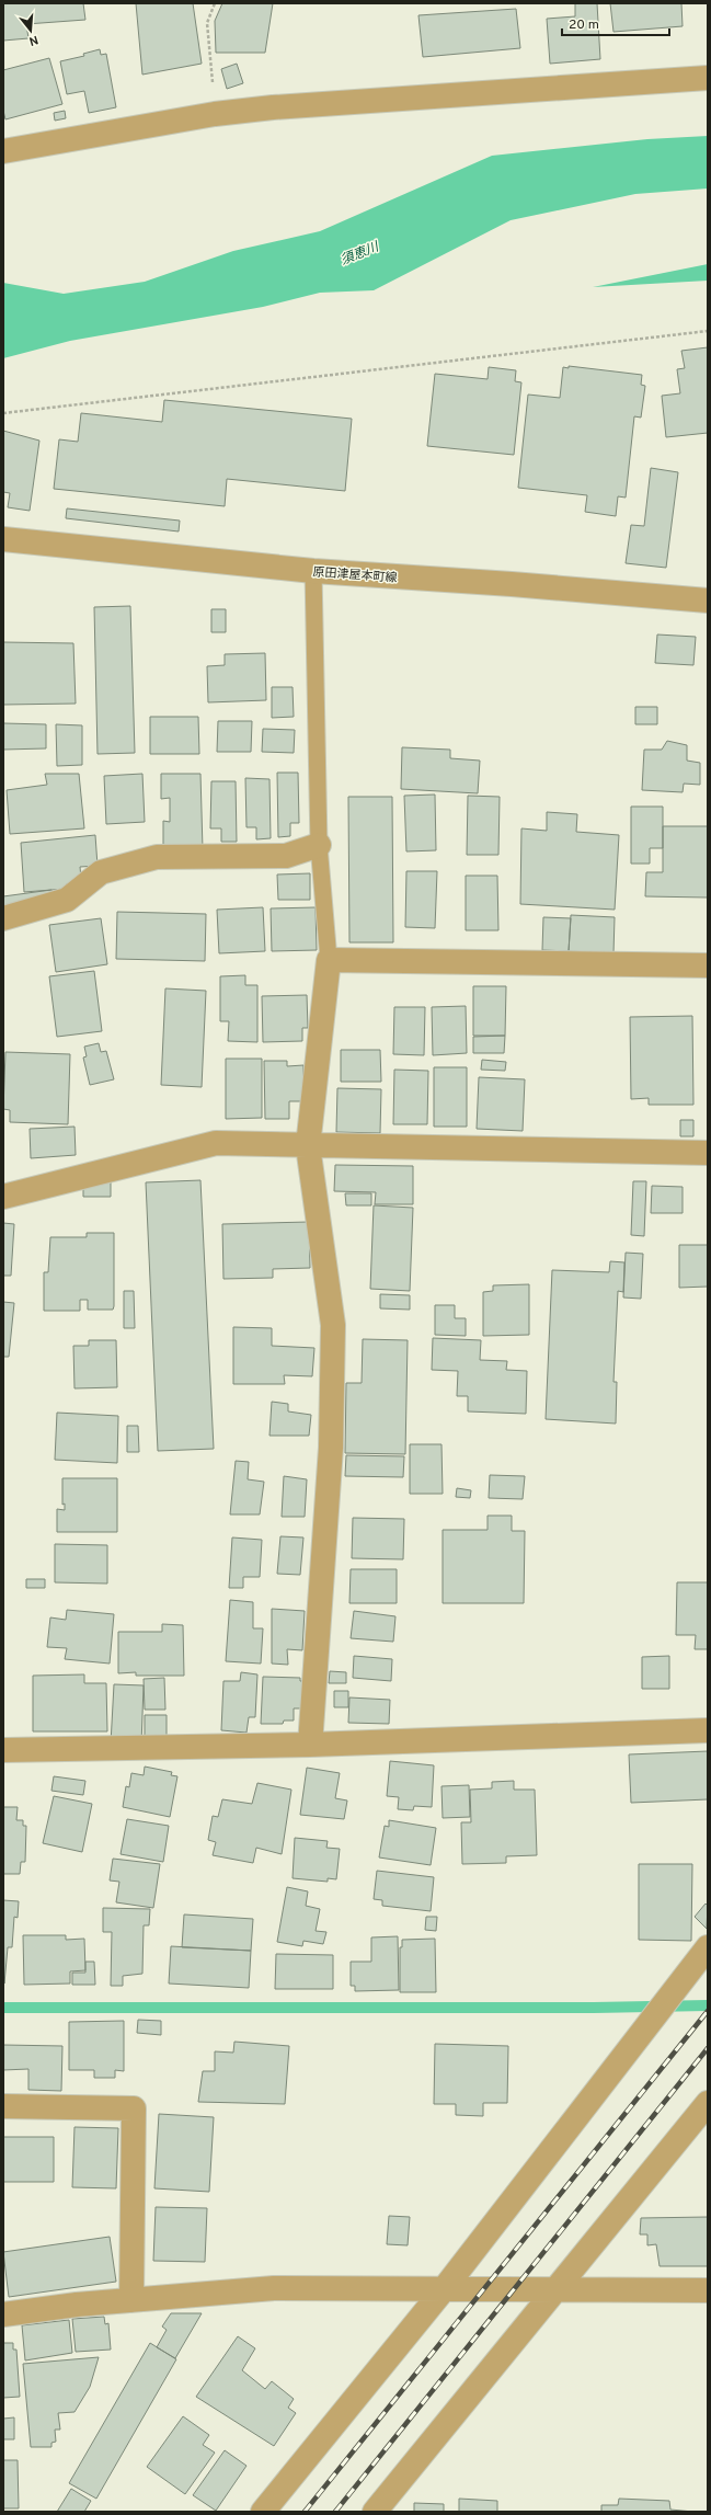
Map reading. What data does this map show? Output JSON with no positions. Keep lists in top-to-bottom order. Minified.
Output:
{"streets":{"street":["原田津屋本町線"]},"water":["須恵川"],"scale_bar":"20 m","north":"bottom"}
